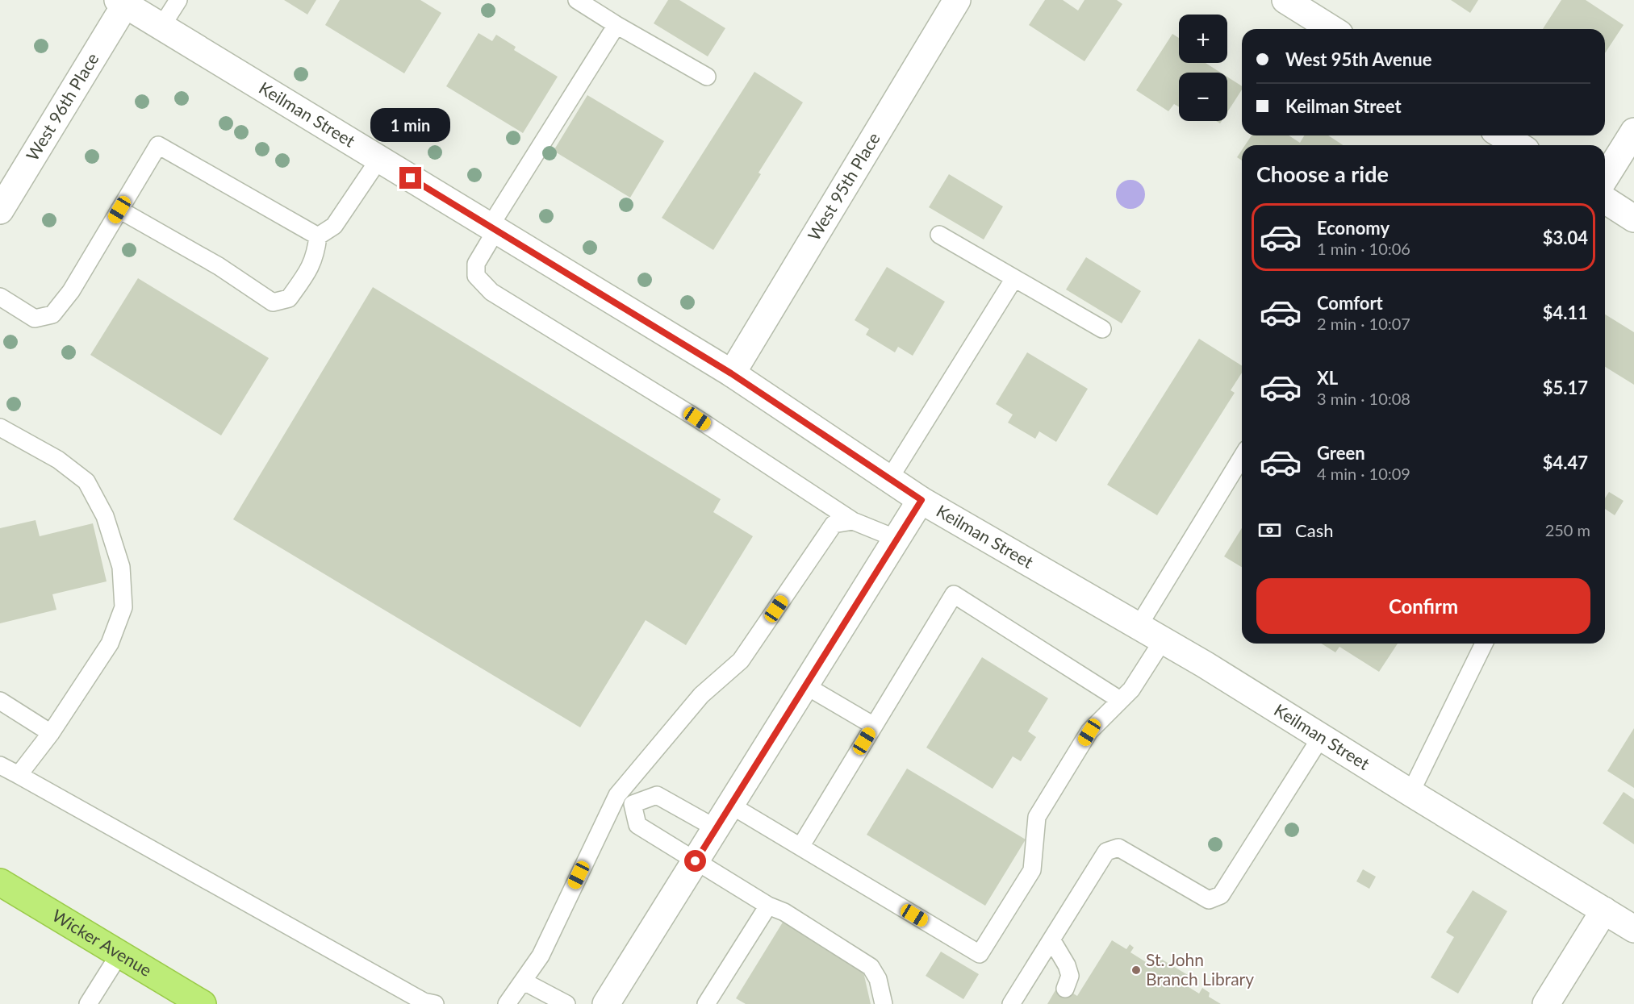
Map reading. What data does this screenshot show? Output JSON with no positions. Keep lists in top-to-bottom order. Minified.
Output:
{"streets":{"highway":["Wicker Avenue"],"street":["West 96th Place","Keilman Street","West 95th Place"]},"crossings":[["West 96th Place","Keilman Street"],["Keilman Street","West 95th Place"]],"places":["St. John Branch Library"],"page":{"map_buttons":["+","−"],"banner":["West 95th Avenue","Keilman Street"],"bubble":"1 min","heading":"Choose a ride","list":[{"name":"Economy","note":"1 min · 10:06","value":"$3.04"},{"name":"Comfort","note":"2 min · 10:07","value":"$4.11"},{"name":"XL","note":"3 min · 10:08","value":"$5.17"},{"name":"Green","note":"4 min · 10:09","value":"$4.47"}],"pay":["Cash","250 m"],"buttons":"Confirm"}}
